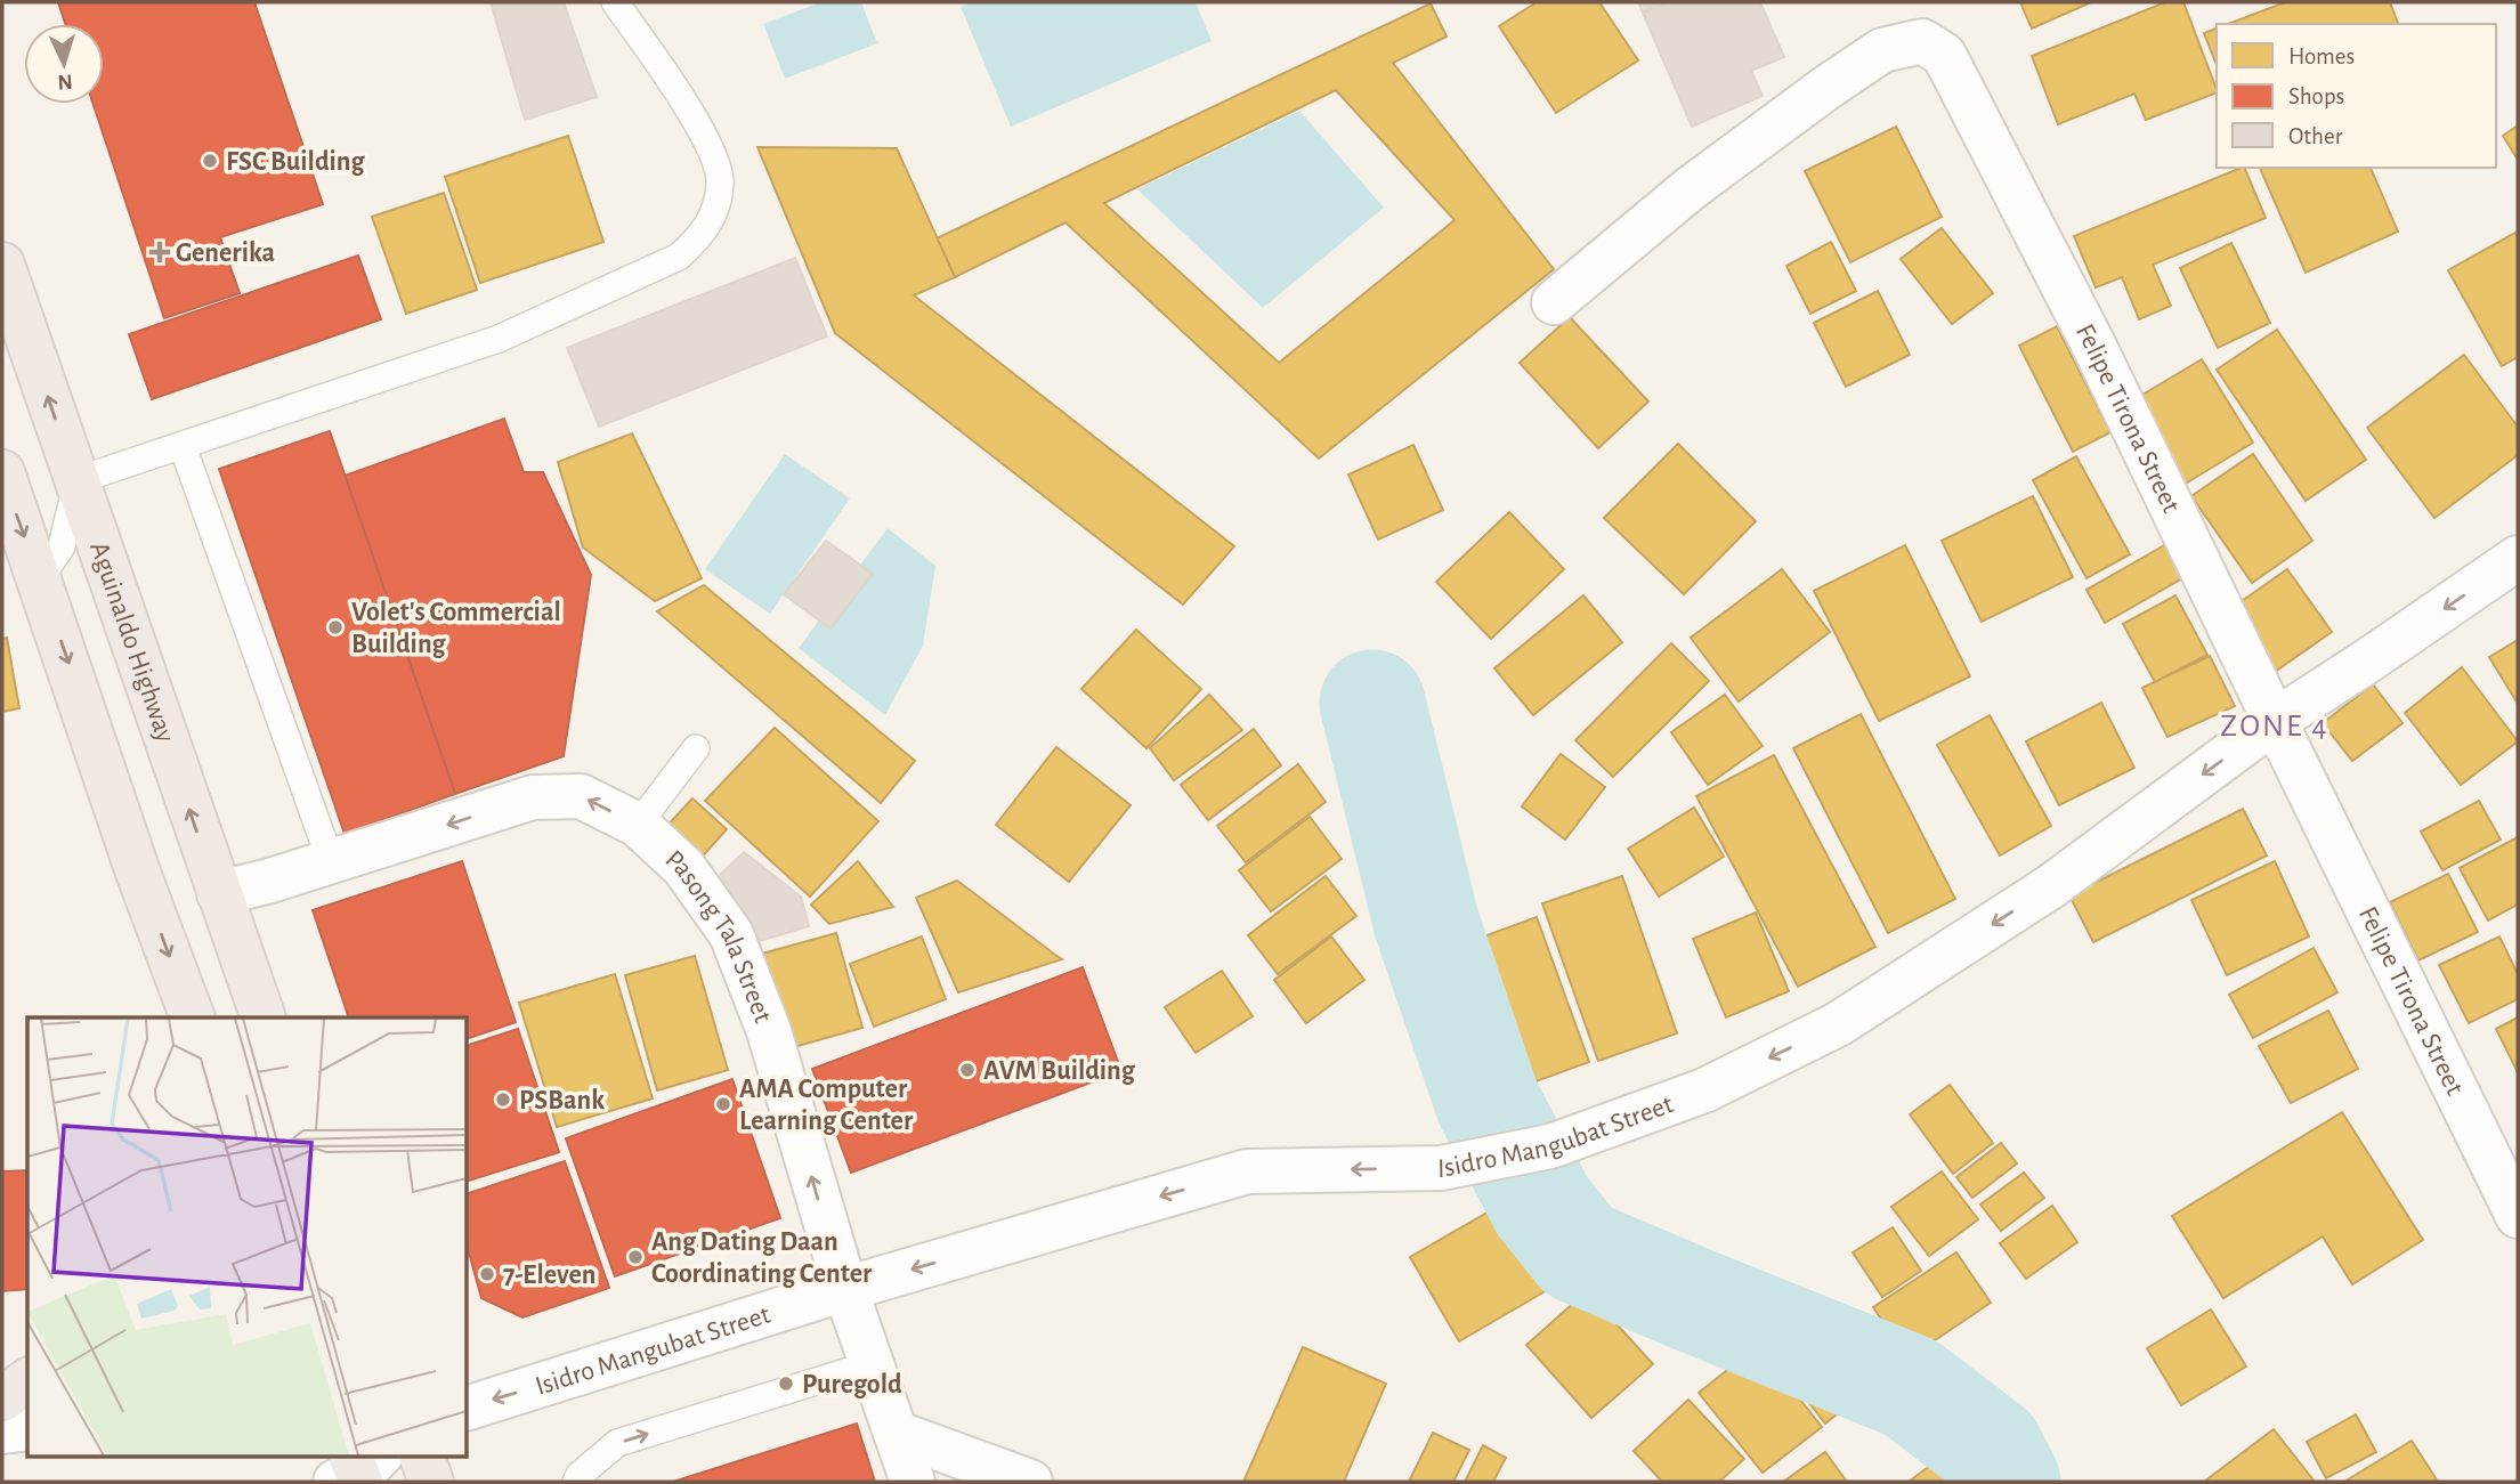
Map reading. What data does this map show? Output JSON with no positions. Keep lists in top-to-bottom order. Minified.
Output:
{"streets":{"highway":["Aguinaldo Highway"],"street":["Felipe Tirona Street","Pasong Tala Street","Isidro Mangubat Street"]},"crossings":[["Felipe Tirona Street","Isidro Mangubat Street"],["Aguinaldo Highway","Pasong Tala Street"],["Pasong Tala Street","Isidro Mangubat Street"]],"one_way":["Isidro Mangubat Street"],"districts":["ZONE 4"],"places":{"other":["FSC Building","Volet's Commercial Building","AVM Building","PSBank","AMA Computer Learning Center","Ang Dating Daan Coordinating Center","7-Eleven","Puregold"],"health":["Generika"]},"legend":["Homes","Shops","Other"],"north":"bottom"}
